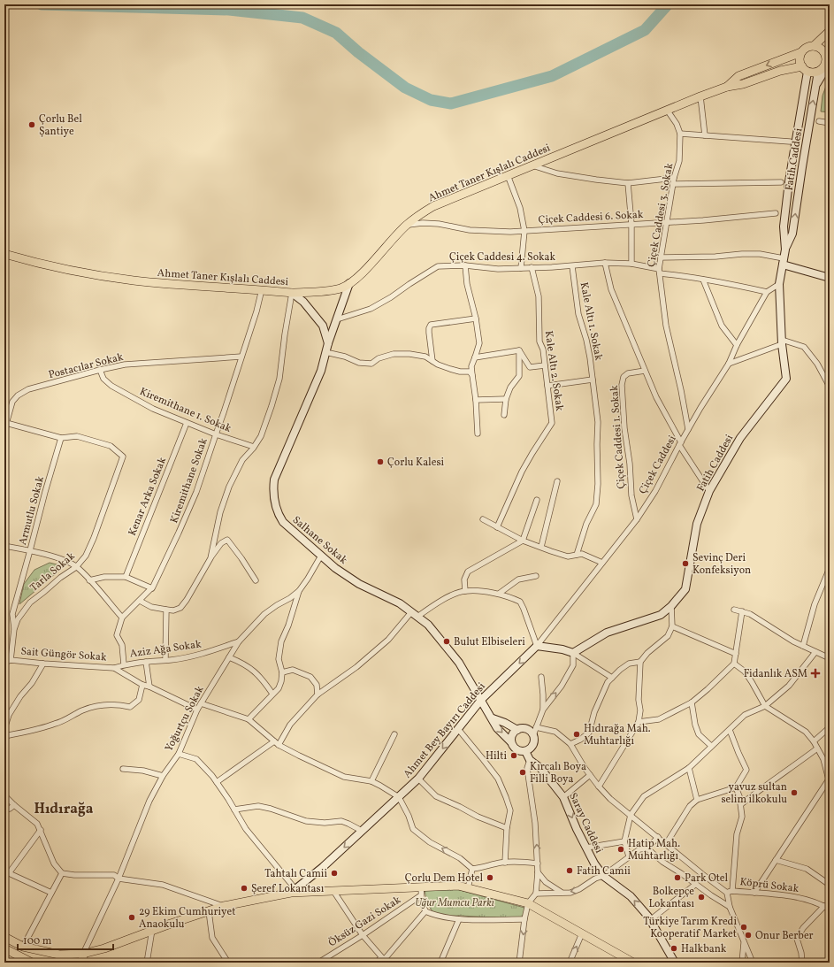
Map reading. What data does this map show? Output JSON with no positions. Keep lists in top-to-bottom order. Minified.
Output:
{"streets":{"main road":["Fatih Caddesi","Ahmet Taner Kışlalı Caddesi","Salhane Sokak","Ahmet Bey Bayırı Caddesi","Saray Caddesi"],"street":["Çiçek Caddesi 3. Sokak","Çiçek Caddesi 6. Sokak","Çiçek Caddesi 4. Sokak","Kale Altı 1. Sokak","Postacılar Sokak","Kale Altı 2. Sokak","Kiremithane 1. Sokak","Çiçek Caddesi 1. Sokak","Çiçek Caddesi","Kiremithane Sokak","Kenar Arka Sokak","Armutlu Sokak","Tarla Sokak","Aziz Ağa Sokak","Sait Güngör Sokak","Yoğurtçu Sokak","Köprü Sokak","Öksüz Gazi Sokak"]},"crossings":[["Fatih Caddesi","Çiçek Caddesi"],["Ahmet Taner Kışlalı Caddesi","Çiçek Caddesi 3. Sokak"],["Ahmet Taner Kışlalı Caddesi","Çiçek Caddesi 6. Sokak"],["Ahmet Taner Kışlalı Caddesi","Kiremithane Sokak"],["Ahmet Taner Kışlalı Caddesi","Salhane Sokak"],["Çiçek Caddesi 3. Sokak","Çiçek Caddesi 6. Sokak"],["Çiçek Caddesi 3. Sokak","Çiçek Caddesi 4. Sokak"],["Çiçek Caddesi 3. Sokak","Çiçek Caddesi"],["Çiçek Caddesi 4. Sokak","Kale Altı 1. Sokak"],["Çiçek Caddesi 4. Sokak","Kale Altı 2. Sokak"],["Çiçek Caddesi 4. Sokak","Çiçek Caddesi"],["Çiçek Caddesi 4. Sokak","Salhane Sokak"],["Postacılar Sokak","Kiremithane 1. Sokak"],["Postacılar Sokak","Kiremithane Sokak"],["Kiremithane 1. Sokak","Kiremithane Sokak"],["Kiremithane 1. Sokak","Kenar Arka Sokak"],["Çiçek Caddesi 1. Sokak","Çiçek Caddesi"],["Çiçek Caddesi","Ahmet Bey Bayırı Caddesi"],["Kiremithane Sokak","Aziz Ağa Sokak"],["Armutlu Sokak","Tarla Sokak"],["Salhane Sokak","Yoğurtçu Sokak"],["Salhane Sokak","Ahmet Bey Bayırı Caddesi"],["Tarla Sokak","Sait Güngör Sokak"],["Aziz Ağa Sokak","Sait Güngör Sokak"],["Aziz Ağa Sokak","Yoğurtçu Sokak"],["Sait Güngör Sokak","Yoğurtçu Sokak"]],"one_way":["Ahmet Bey Bayırı Caddesi"],"districts":["Hıdırağa"],"parks":["Uğur Mumcu Parkı"],"places":{"other":["Çorlu Bel Şantiye","Çorlu Kalesi","Sevinç Deri Konfeksiyon","Bulut Elbiseleri","Hıdırağa Mah. Muhtarlığı","Hilti","Kırcalı Boya Filli Boya","yavuz sultan selim ilkokulu","Hatip Mah. Muhtarlığı","Fatih Camii","Tahtalı Camii","Çorlu Dem Hotel","Park Otel","Şeref Lokantası","Bolkepçe Lokantası","29 Ekim Cumhuriyet Anaokulu","Türkiye Tarım Kredi Kooperatif Market","Onur Berber","Halkbank"],"health":["Fidanlık ASM"]},"scale_bar":"100 m"}
